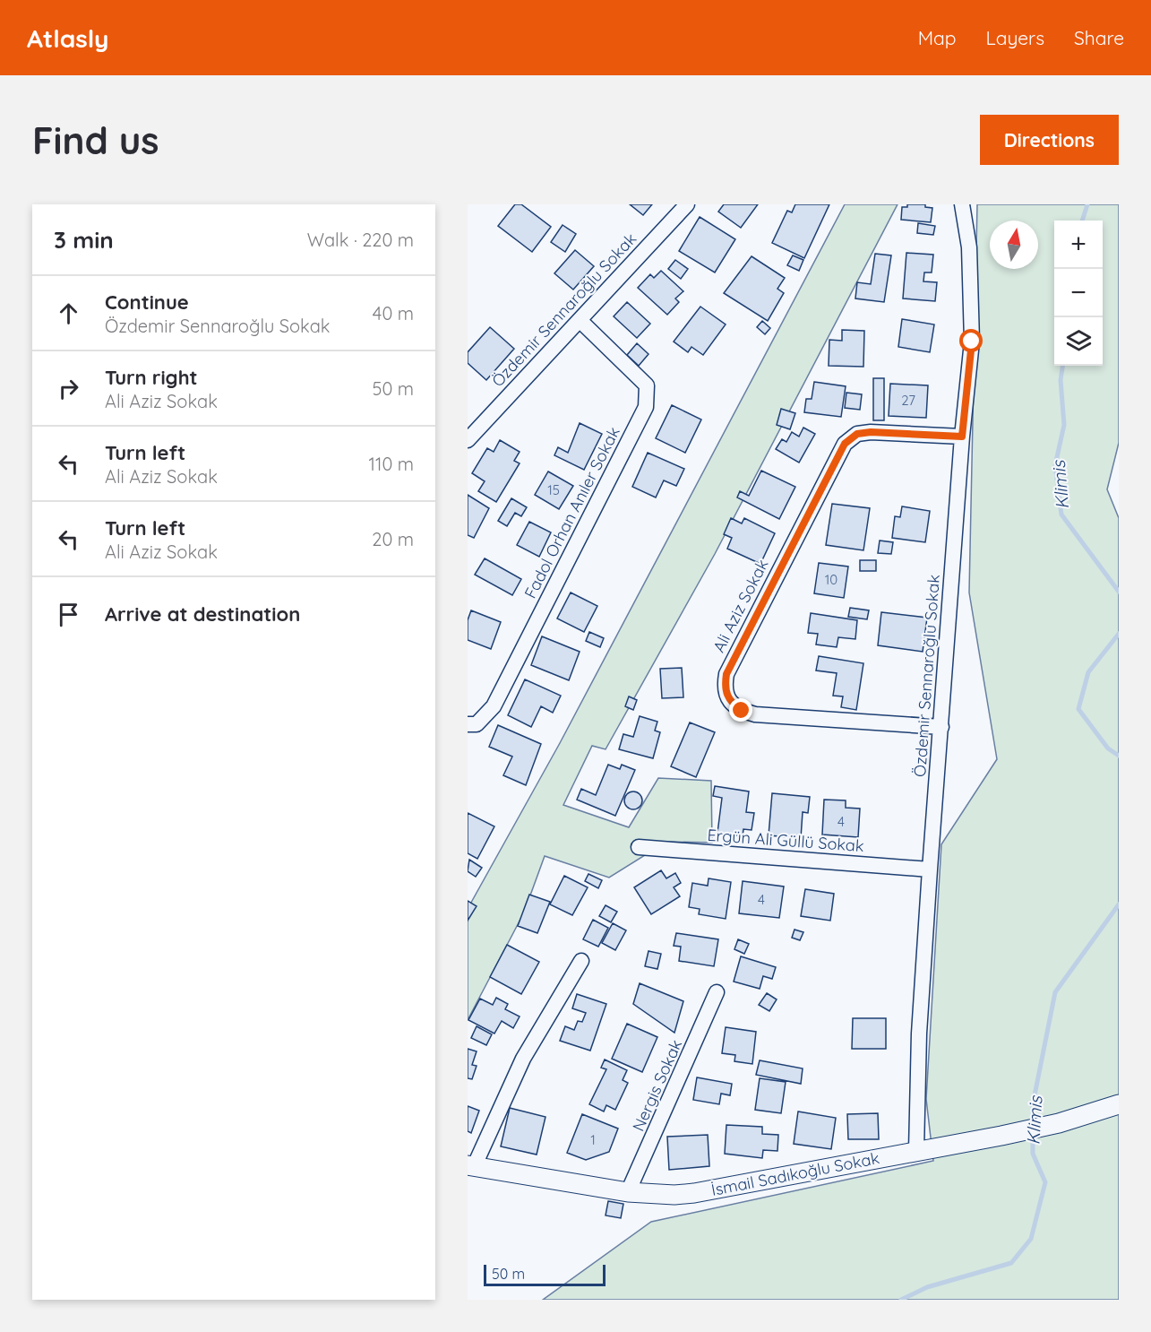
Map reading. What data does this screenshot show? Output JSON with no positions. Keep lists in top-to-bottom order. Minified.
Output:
{"streets":{"street":["Özdemir Sennaroğlu Sokak","Fadol Orhan Anıler Sokak","Ali Aziz Sokak","Ergün Ali Güllü Sokak","Nergis Sokak","İsmail Sadıkoğlu Sokak"]},"crossings":[["Özdemir Sennaroğlu Sokak","Fadol Orhan Anıler Sokak"],["Özdemir Sennaroğlu Sokak","Ali Aziz Sokak"],["Özdemir Sennaroğlu Sokak","Ergün Ali Güllü Sokak"],["Özdemir Sennaroğlu Sokak","İsmail Sadıkoğlu Sokak"],["Nergis Sokak","İsmail Sadıkoğlu Sokak"]],"water":["Klimis"],"house_numbers":["27","15","10","4","4","1"],"scale_bar":"50 m","north":"top","page":{"header":"Atlasly","nav":["Map","Layers","Share"],"buttons":"Directions","title":"Find us","heading":["3 min","Walk · 220 m"],"map_buttons":["+","−"],"list":[["Continue","Özdemir Sennaroğlu Sokak","40 m"],["Turn right","Ali Aziz Sokak","50 m"],["Turn left","Ali Aziz Sokak","110 m"],["Turn left","Ali Aziz Sokak","20 m"],"Arrive at destination"],"scale":"50 m"}}
